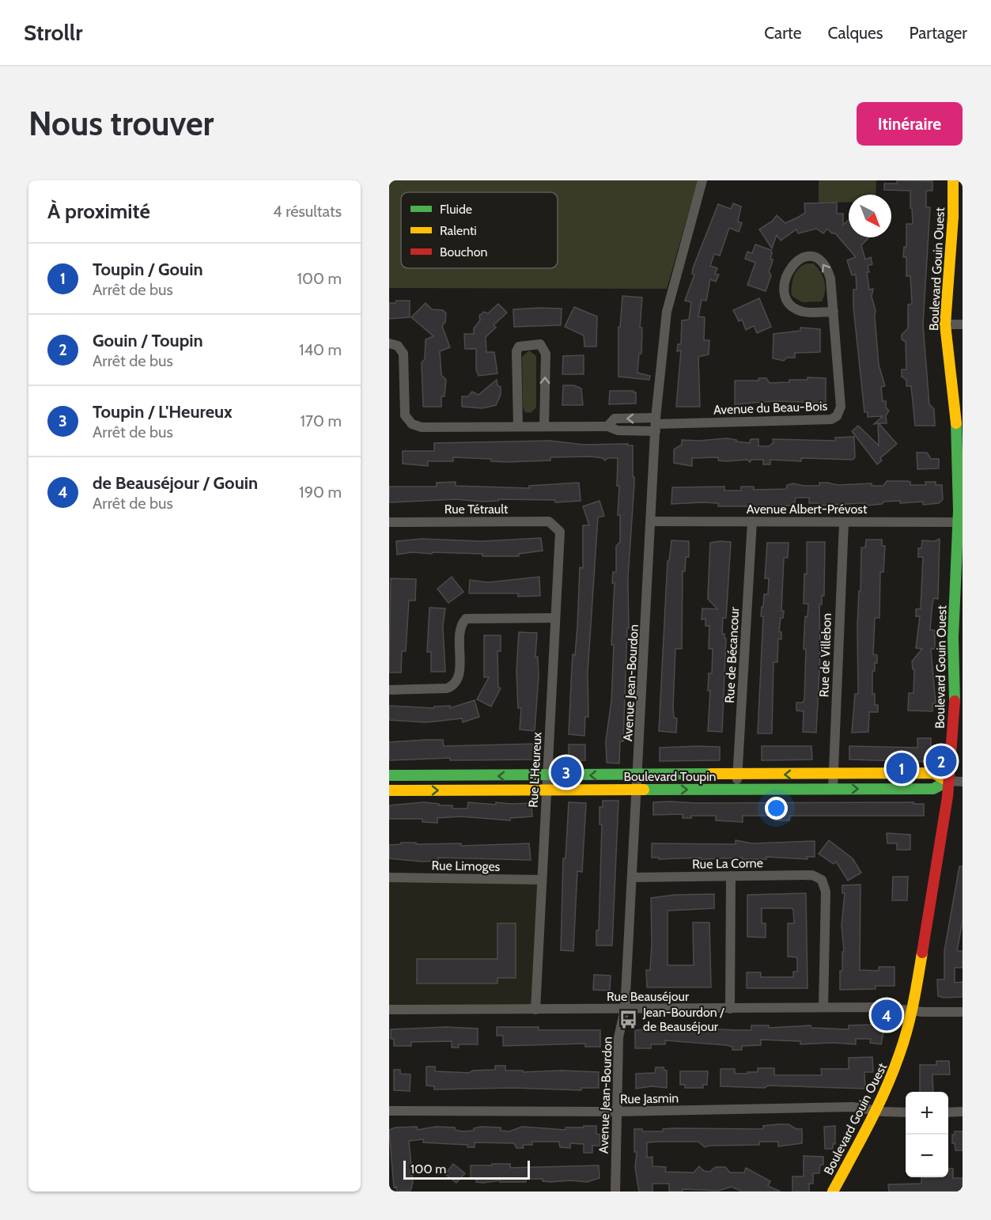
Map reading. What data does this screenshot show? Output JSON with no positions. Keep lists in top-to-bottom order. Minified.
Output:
{"streets":{"street":["Boulevard Gouin Ouest","Avenue du Beau-Bois","Rue Tétrault","Avenue Albert-Prévost","Rue de Bécancour","Rue de Villebon","Avenue Jean-Bourdon","Rue L'Heureux","Boulevard Toupin","Rue La Corne","Rue Limoges","Rue Beauséjour","Rue Jasmin"]},"crossings":[["Boulevard Gouin Ouest","Avenue Albert-Prévost"],["Boulevard Gouin Ouest","Boulevard Toupin"],["Boulevard Gouin Ouest","Rue Beauséjour"],["Boulevard Gouin Ouest","Rue Jasmin"],["Avenue du Beau-Bois","Avenue Jean-Bourdon"],["Rue Tétrault","Rue L'Heureux"],["Avenue Albert-Prévost","Rue de Bécancour"],["Avenue Albert-Prévost","Rue de Villebon"],["Avenue Albert-Prévost","Avenue Jean-Bourdon"],["Rue de Bécancour","Boulevard Toupin"],["Rue de Villebon","Boulevard Toupin"],["Avenue Jean-Bourdon","Boulevard Toupin"],["Avenue Jean-Bourdon","Rue La Corne"],["Avenue Jean-Bourdon","Rue Beauséjour"],["Avenue Jean-Bourdon","Rue Jasmin"],["Rue L'Heureux","Boulevard Toupin"],["Rue L'Heureux","Rue Limoges"],["Rue L'Heureux","Rue Beauséjour"],["Rue La Corne","Rue Beauséjour"]],"places":{"bus stop":["Jean-Bourdon / de Beauséjour"]},"legend":["Fluide","Ralenti","Bouchon"],"scale_bar":"100 m","north":"bottom right","page":{"header":"Strollr","nav":["Carte","Calques","Partager"],"buttons":"Itinéraire","title":"Nous trouver","heading":["À proximité","4 résultats"],"list":[{"mark":"1","name":"Toupin / Gouin","note":"Arrêt de bus","value":"100 m"},{"mark":"2","name":"Gouin / Toupin","note":"Arrêt de bus","value":"140 m"},{"mark":"3","name":"Toupin / L'Heureux","note":"Arrêt de bus","value":"170 m"},{"mark":"4","name":"de Beauséjour / Gouin","note":"Arrêt de bus","value":"190 m"}],"pins":["2","1","3","4"],"map_buttons":["+","−"],"scale":"100 m"}}
